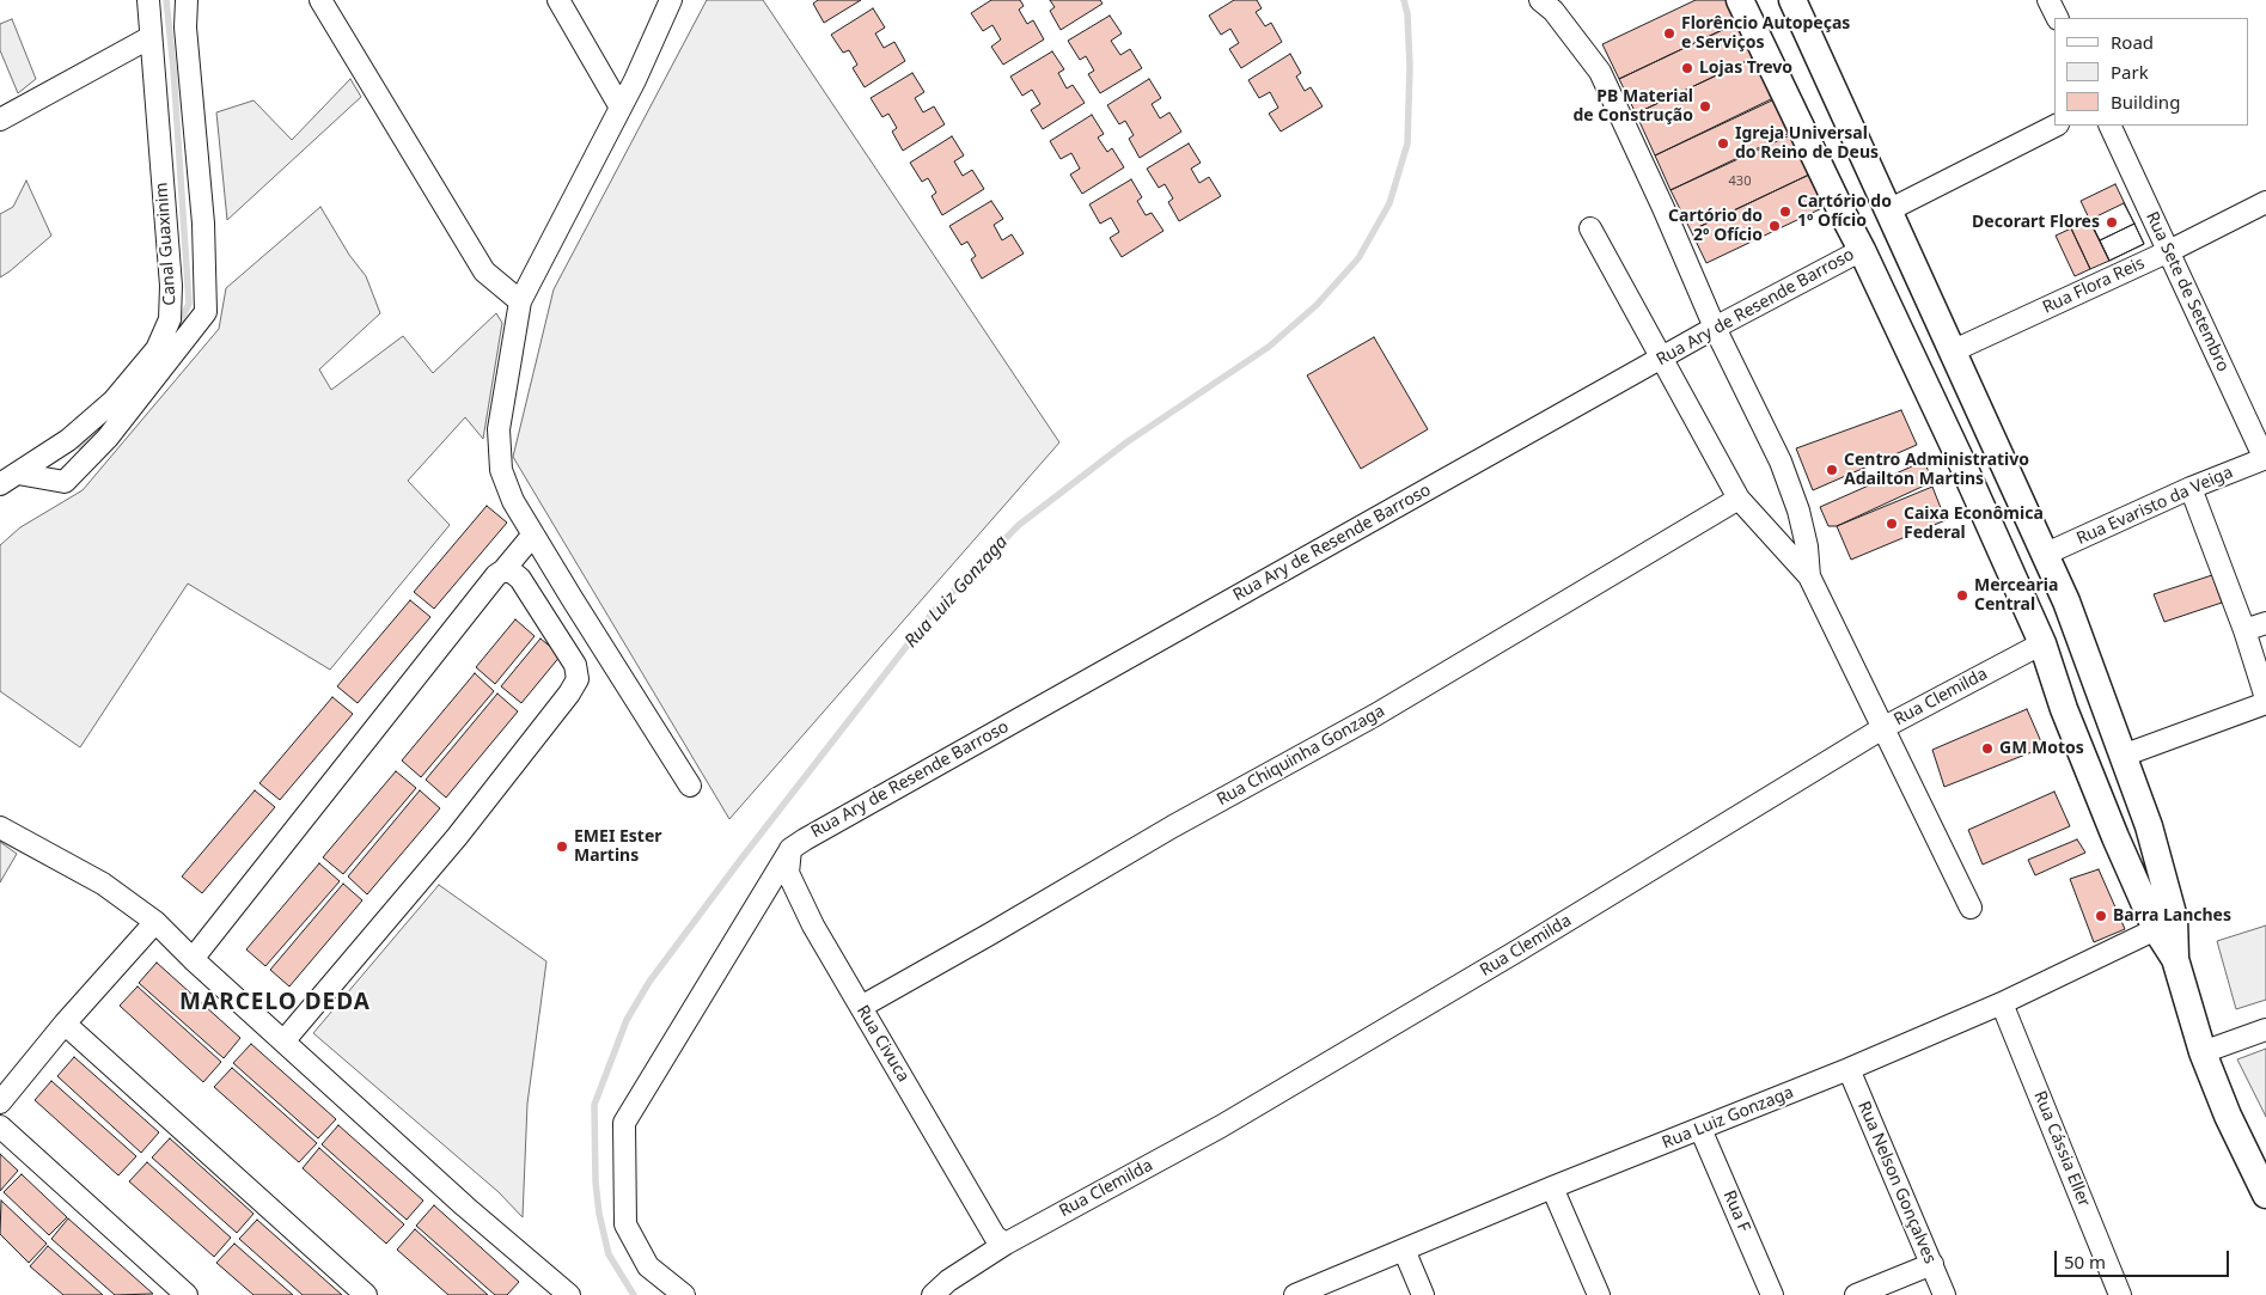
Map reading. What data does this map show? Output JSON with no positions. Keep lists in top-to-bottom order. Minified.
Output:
{"streets":{"street":["Canal Guaxinim","Rua Flora Reis","Rua Sete de Setembro","Rua Ary de Resende Barroso","Rua Evaristo da Veiga","Rua Clemilda","Rua Chiquinha Gonzaga","Rua Civuca","Rua Luiz Gonzaga","Rua Cássia Eller","Rua Nelson Gonçalves","Rua F"]},"crossings":[["Rua Flora Reis","Rua Sete de Setembro"],["Rua Sete de Setembro","Rua Evaristo da Veiga"],["Rua Ary de Resende Barroso","Rua Civuca"],["Rua Clemilda","Rua Civuca"],["Rua Chiquinha Gonzaga","Rua Civuca"],["Rua Luiz Gonzaga","Rua Cássia Eller"],["Rua Luiz Gonzaga","Rua Nelson Gonçalves"],["Rua Luiz Gonzaga","Rua F"]],"districts":["MARCELO DEDA"],"water":["Rua Luiz Gonzaga"],"places":["Florêncio Autopeças e Serviços","Lojas Trevo","PB Material de Construção","Igreja Universal do Reino de Deus","Cartório do 1º Ofício","Decorart Flores","Cartório do 2º Ofício","Centro Administrativo Adailton Martins","Caixa Econômica Federal","Mercearia Central","GM Motos","EMEI Ester Martins","Barra Lanches"],"house_numbers":["430"],"legend":["Road","Park","Building"],"scale_bar":"50 m"}
